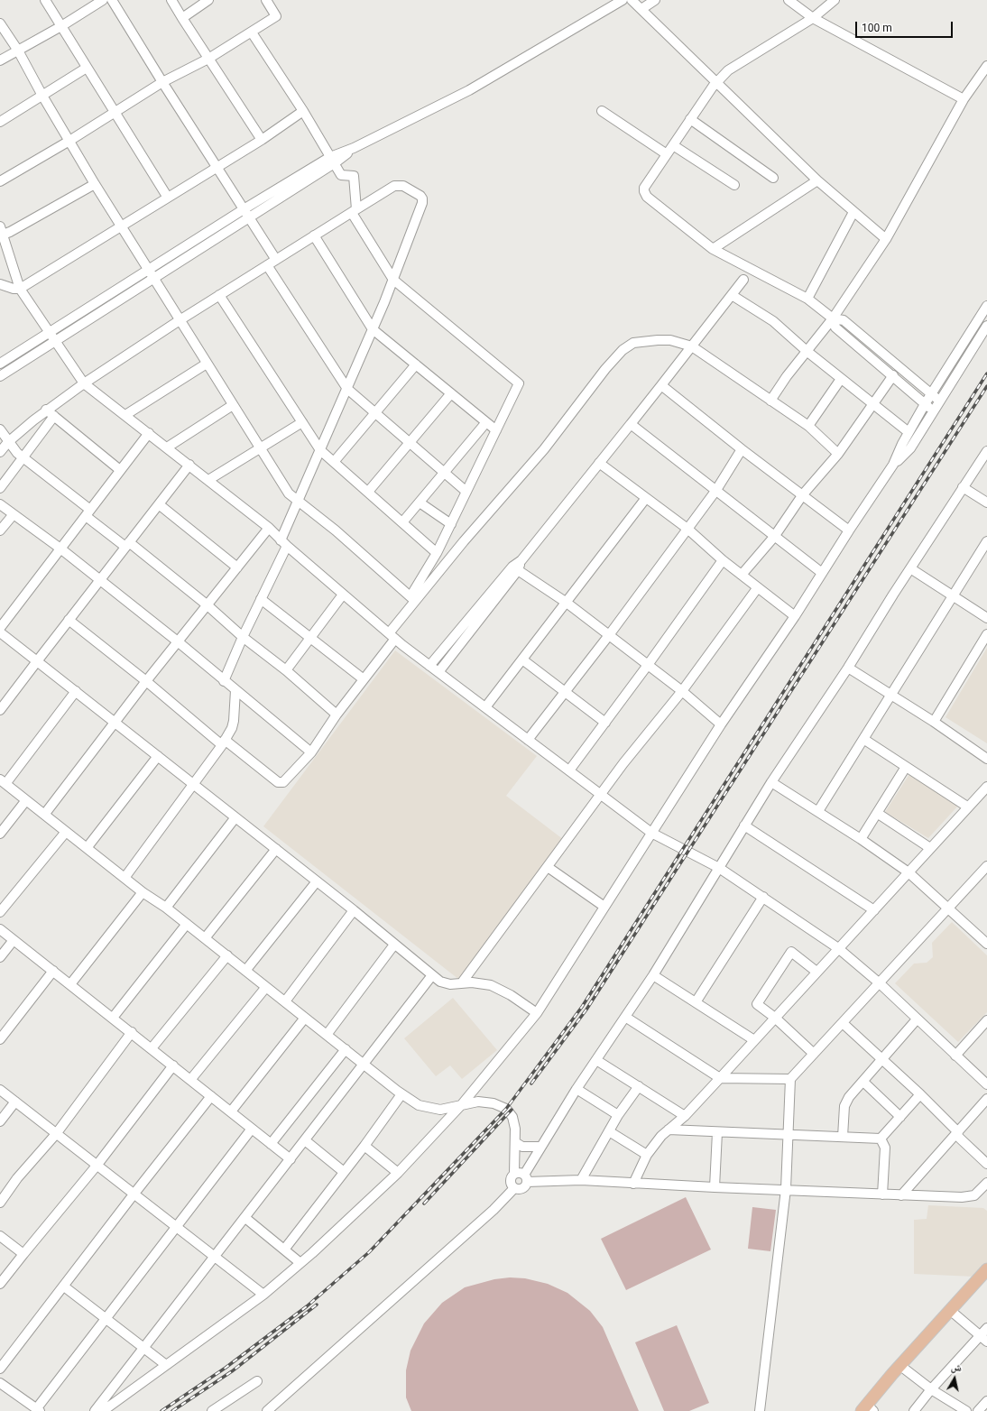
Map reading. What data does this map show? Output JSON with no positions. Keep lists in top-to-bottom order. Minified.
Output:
{"scale_bar":"100 m","north":"top"}
